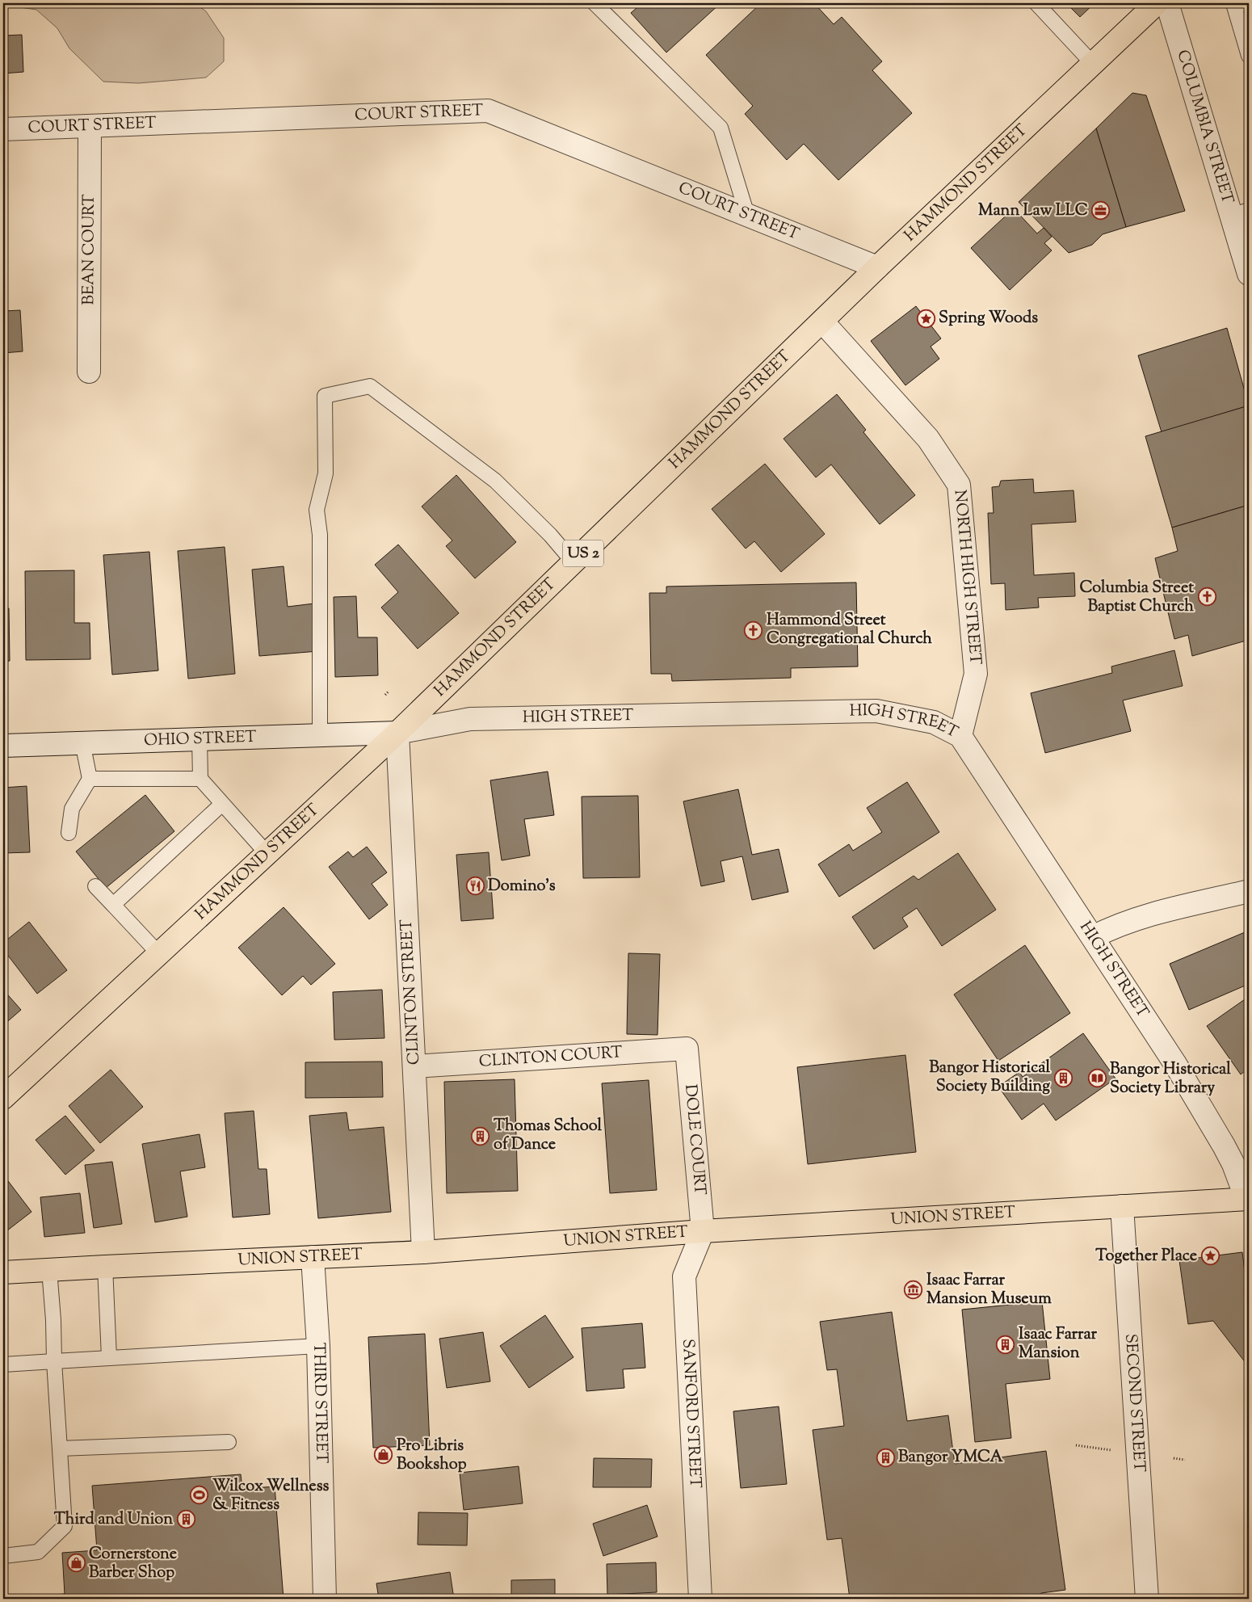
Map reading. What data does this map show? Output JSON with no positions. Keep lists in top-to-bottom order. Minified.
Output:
{"streets":{"main road":["HAMMOND STREET","US 2","UNION STREET"],"street":["COURT STREET","COLUMBIA STREET","BEAN COURT","NORTH HIGH STREET","HIGH STREET","OHIO STREET","CLINTON STREET","CLINTON COURT","DOLE COURT","SECOND STREET","THIRD STREET","SANFORD STREET"]},"crossings":[["COURT STREET","HAMMOND STREET"],["COURT STREET","BEAN COURT"],["HAMMOND STREET","NORTH HIGH STREET"],["HAMMOND STREET","HIGH STREET"],["HAMMOND STREET","OHIO STREET"],["HAMMOND STREET","CLINTON STREET"],["NORTH HIGH STREET","HIGH STREET"],["HIGH STREET","OHIO STREET"],["HIGH STREET","CLINTON STREET"],["HIGH STREET","UNION STREET"],["OHIO STREET","CLINTON STREET"],["CLINTON STREET","CLINTON COURT"],["CLINTON STREET","UNION STREET"],["CLINTON COURT","DOLE COURT"],["DOLE COURT","UNION STREET"],["DOLE COURT","SANFORD STREET"],["UNION STREET","SECOND STREET"],["UNION STREET","THIRD STREET"],["UNION STREET","SANFORD STREET"]],"places":{"office":["Mann Law LLC"],"place":["Spring Woods","Together Place"],"church":["Columbia Street Baptist Church","Hammond Street Congregational Church"],"restaurant":["Domino's"],"building":["Bangor Historical Society Building","Thomas School of Dance","Isaac Farrar Mansion","Bangor YMCA","Third and Union"],"library":["Bangor Historical Society Library"],"museum":["Isaac Farrar Mansion Museum"],"shop":["Pro Libris Bookshop","Cornerstone Barber Shop"],"sports":["Wilcox Wellness & Fitness"]}}
